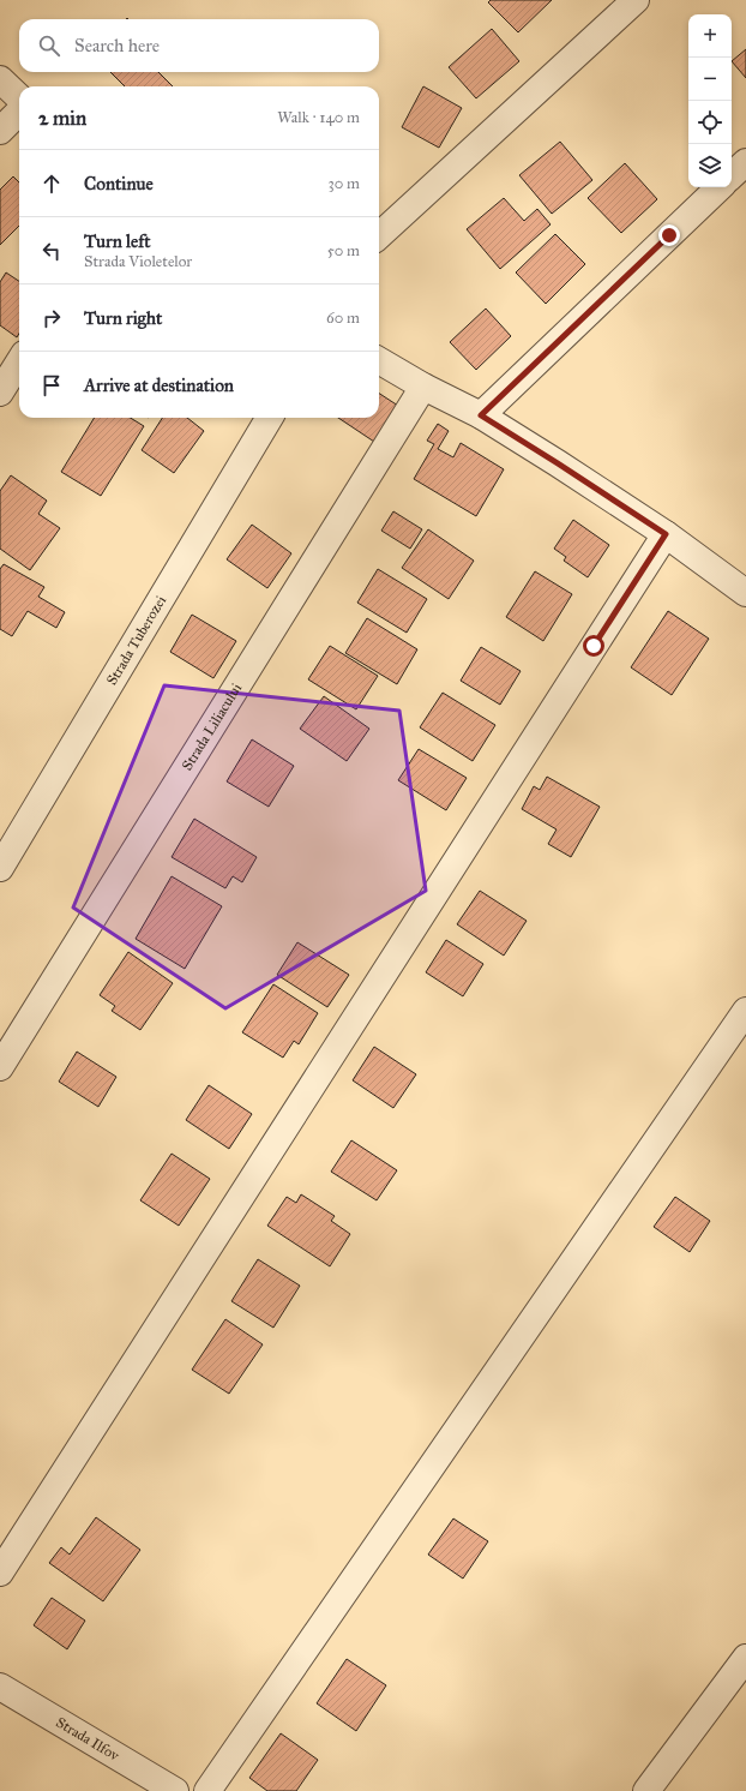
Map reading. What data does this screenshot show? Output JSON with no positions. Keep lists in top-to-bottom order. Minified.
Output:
{"streets":{"street":["Strada Tuberozei","Strada Liliacului","Strada Ilfov"]},"page":{"map_buttons":["+","−"],"search":"Search here","heading":["2 min","Walk · 140 m"],"list":[["Continue","30 m"],["Turn left","Strada Violetelor","50 m"],["Turn right","60 m"],"Arrive at destination"]}}
